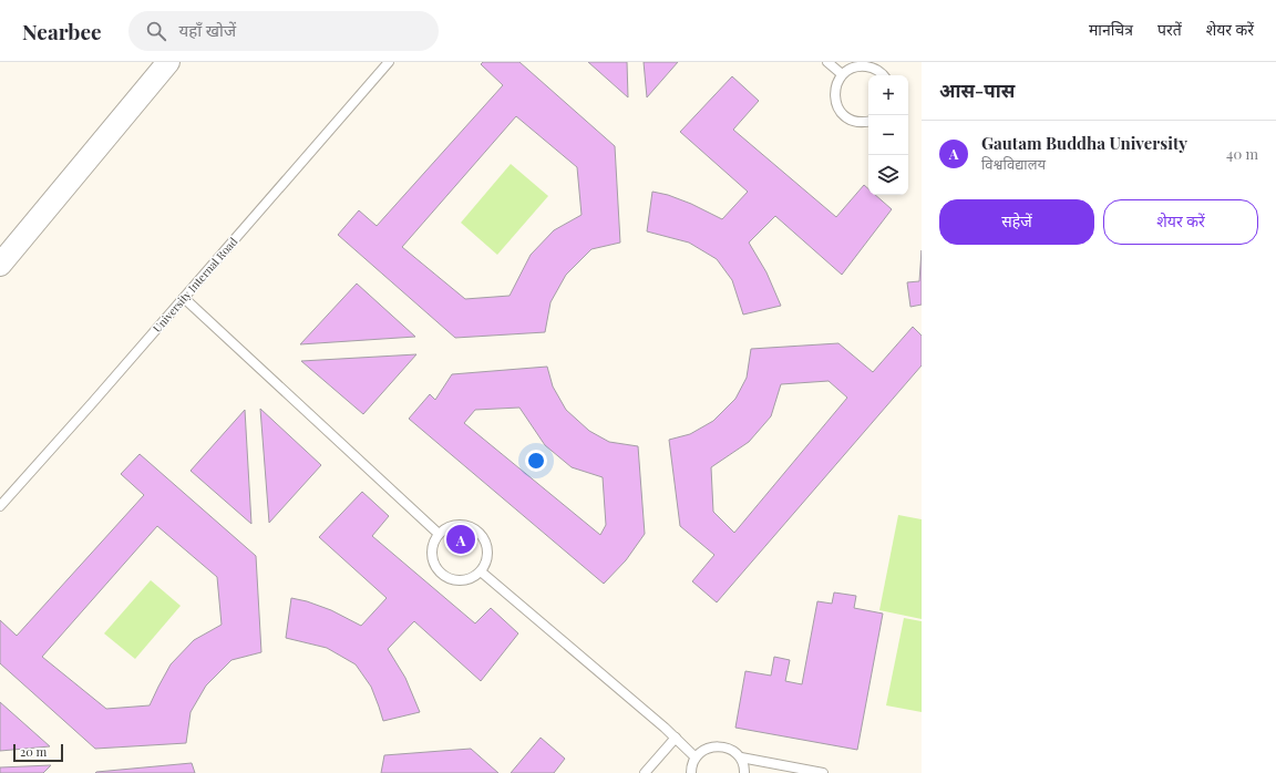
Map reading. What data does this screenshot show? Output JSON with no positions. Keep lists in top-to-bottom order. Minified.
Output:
{"streets":{"lane":["University Internal Road"]},"scale_bar":"20 m","page":{"header":"Nearbee","search":"यहाँ खोजें","nav":["मानचित्र","परतें","शेयर करें"],"heading":"आस-पास","map_buttons":["+","−"],"list":[{"mark":"A","name":"Gautam Buddha University","note":"विश्वविद्यालय","value":"40 m"}],"buttons":["सहेजें","शेयर करें"],"pins":"A","scale":"20 m"}}
